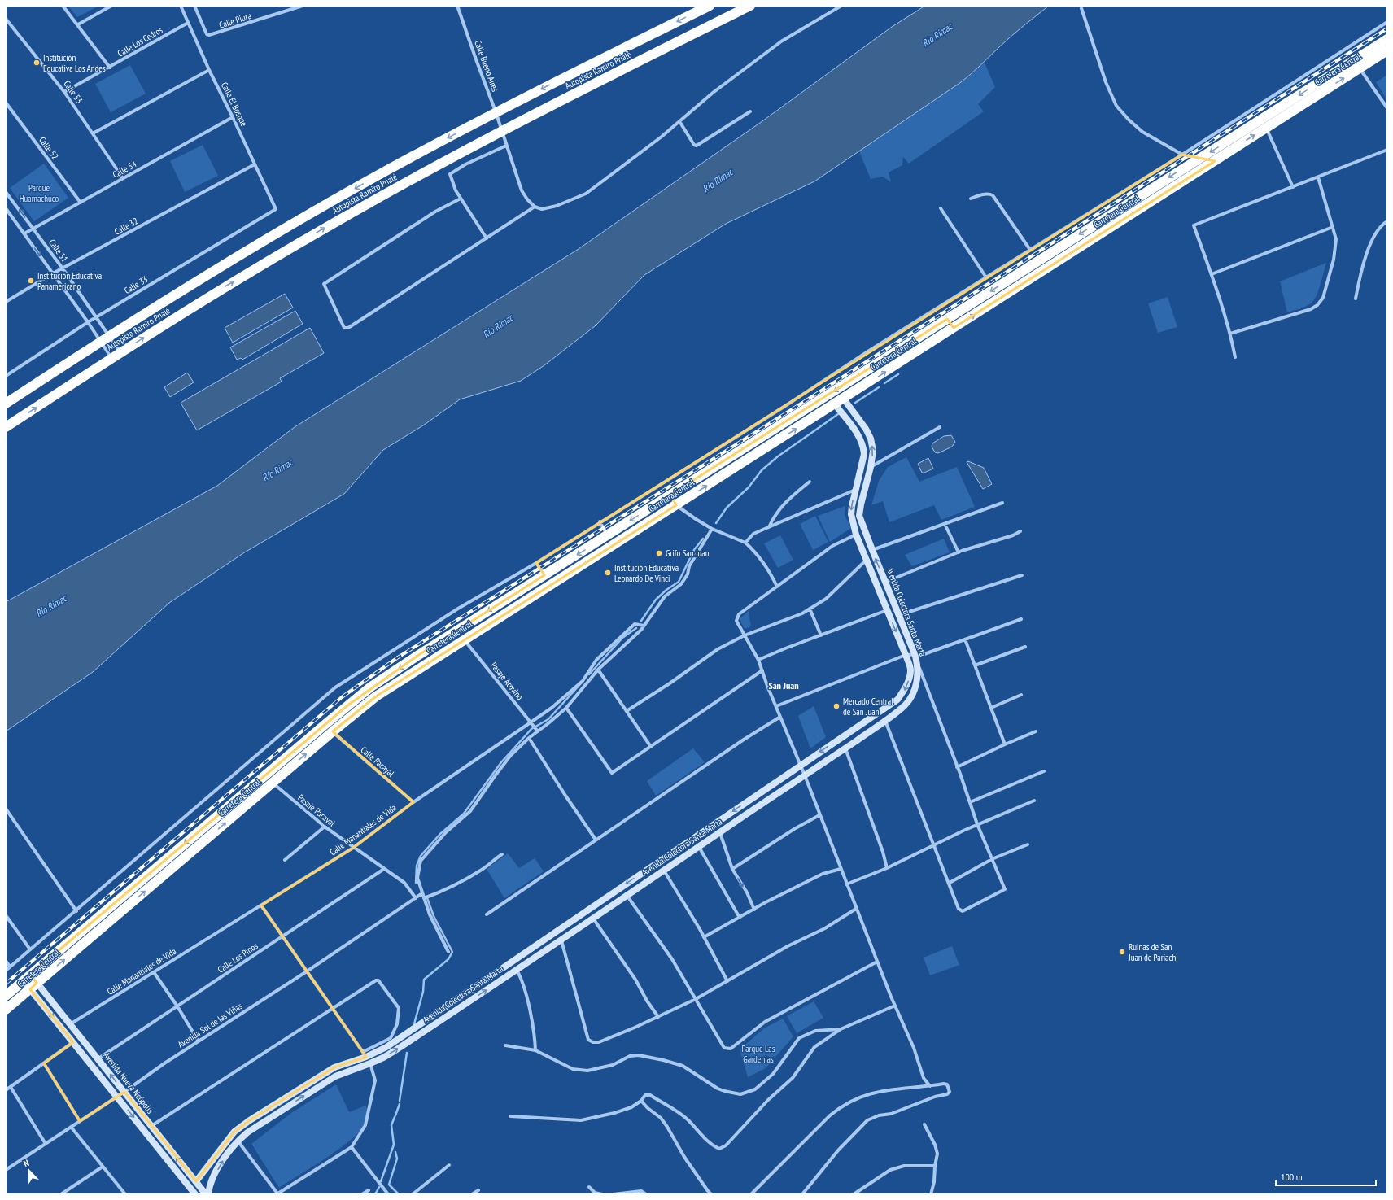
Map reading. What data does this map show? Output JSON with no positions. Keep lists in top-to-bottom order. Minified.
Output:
{"streets":{"highway":["Carretera Central","Autopista Ramiro Prialé"],"street":["Calle Piura","Calle Los Cedros","Calle Bueno Aires","Calle 53","Calle El Bosque","Calle 52","Calle 54","Calle 32","Calle 51","Calle 33","Avenida Colectora Santa Marta","Pasaje Acoyino","Calle Pacayal","Pasaje Pacayal","Calle Manantiales de Vida","Calle Los Pinos","Avenida Sol de las Viñas","Avenida Nueva Neópolis"]},"crossings":[["Calle Los Cedros","Calle 53"],["Calle Los Cedros","Calle El Bosque"],["Calle Bueno Aires","Autopista Ramiro Prialé"],["Carretera Central","Avenida Colectora Santa Marta"],["Carretera Central","Pasaje Acoyino"],["Carretera Central","Calle Pacayal"],["Carretera Central","Pasaje Pacayal"],["Carretera Central","Avenida Nueva Neópolis"],["Autopista Ramiro Prialé","Calle 51"],["Calle 53","Calle 54"],["Calle El Bosque","Calle 54"],["Calle El Bosque","Calle 32"],["Calle El Bosque","Calle 33"],["Calle 52","Calle 54"],["Calle 54","Calle 51"],["Calle 32","Calle 51"],["Calle 51","Calle 33"],["Avenida Colectora Santa Marta","Avenida Nueva Neópolis"],["Pasaje Acoyino","Calle Manantiales de Vida"],["Calle Pacayal","Calle Manantiales de Vida"],["Pasaje Pacayal","Calle Manantiales de Vida"],["Pasaje Pacayal","Calle Los Pinos"],["Pasaje Pacayal","Avenida Sol de las Viñas"],["Calle Manantiales de Vida","Avenida Nueva Neópolis"],["Calle Los Pinos","Avenida Nueva Neópolis"],["Avenida Sol de las Viñas","Avenida Nueva Neópolis"]],"districts":["San Juan"],"water":["Río Rímac"],"parks":["Parque Huamachuco","Parque Las Gardenias"],"places":["Institución Educativa Los Andes","Institución Educativa Panamericano","Grifo San Juan","Institución Educativa Leonardo De Vinci","Mercado Central de San Juan","Ruinas de San Juan de Pariachi"],"scale_bar":"100 m","north":"top"}
